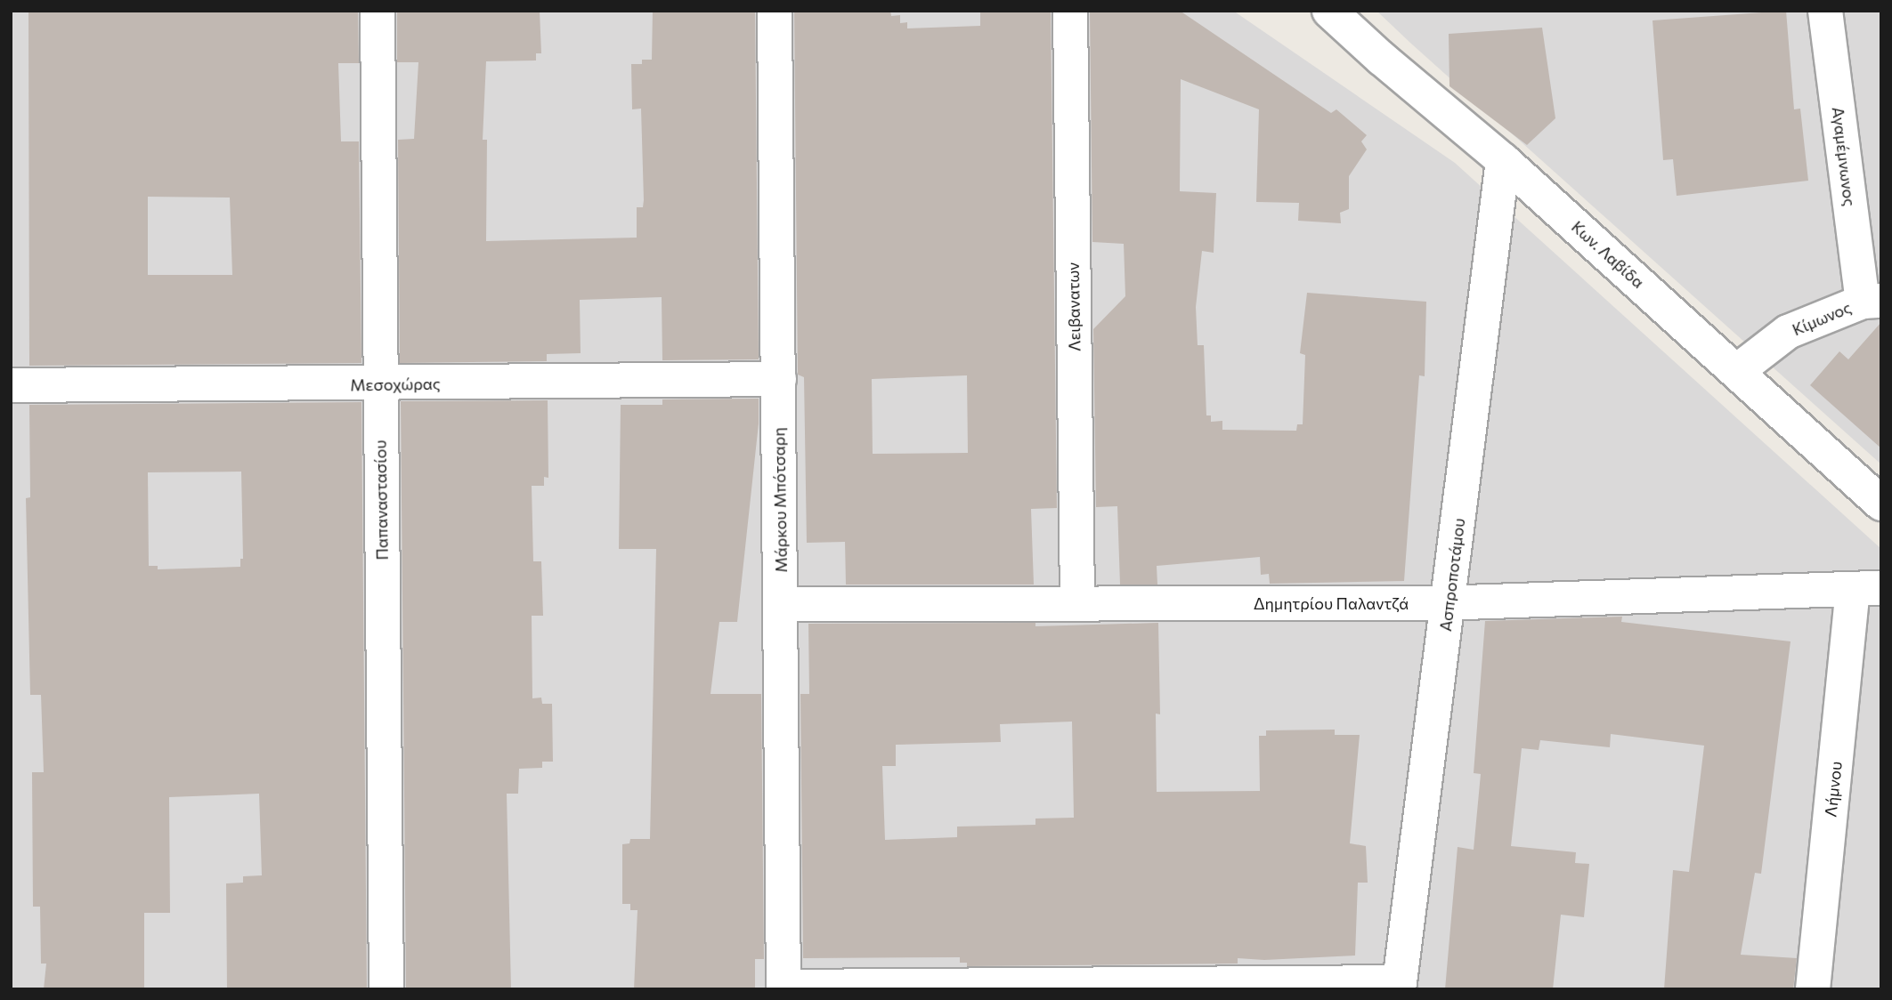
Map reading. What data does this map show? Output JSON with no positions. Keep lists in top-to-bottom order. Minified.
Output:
{"streets":{"street":["Αγαμέμνωνος","Κων. Λαβίδα","Λειβανατων","Κίμωνος","Μεσοχώρας","Παπαναστασίου","Μάρκου Μπότσαρη","Ασπροποτάμου","Δημητρίου Παλαντζά","Λήμνου"]},"crossings":[["Αγαμέμνωνος","Κίμωνος"],["Κων. Λαβίδα","Κίμωνος"],["Κων. Λαβίδα","Ασπροποτάμου"],["Λειβανατων","Δημητρίου Παλαντζά"],["Μεσοχώρας","Παπαναστασίου"],["Μεσοχώρας","Μάρκου Μπότσαρη"],["Μάρκου Μπότσαρη","Δημητρίου Παλαντζά"],["Ασπροποτάμου","Δημητρίου Παλαντζά"],["Δημητρίου Παλαντζά","Λήμνου"]]}
